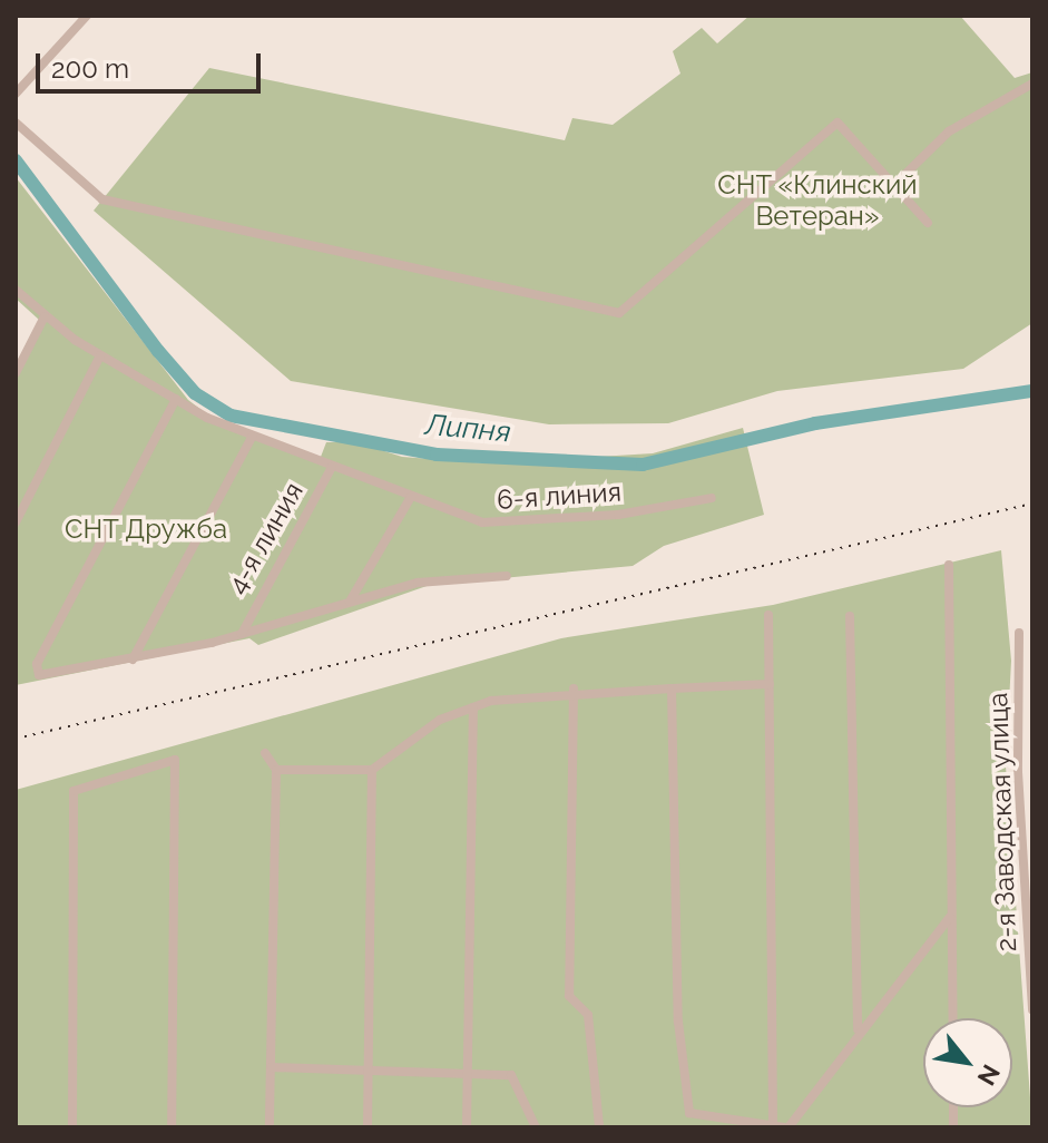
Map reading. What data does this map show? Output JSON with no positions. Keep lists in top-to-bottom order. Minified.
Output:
{"streets":{"street":["6-я линия","4-я линия","2-я Заводская улица"]},"crossings":[["6-я линия","4-я линия"]],"water":["Липня"],"parks":["СНТ «Клинский Ветеран»","СНТ Дружба"],"scale_bar":"200 m","north":"bottom right"}
